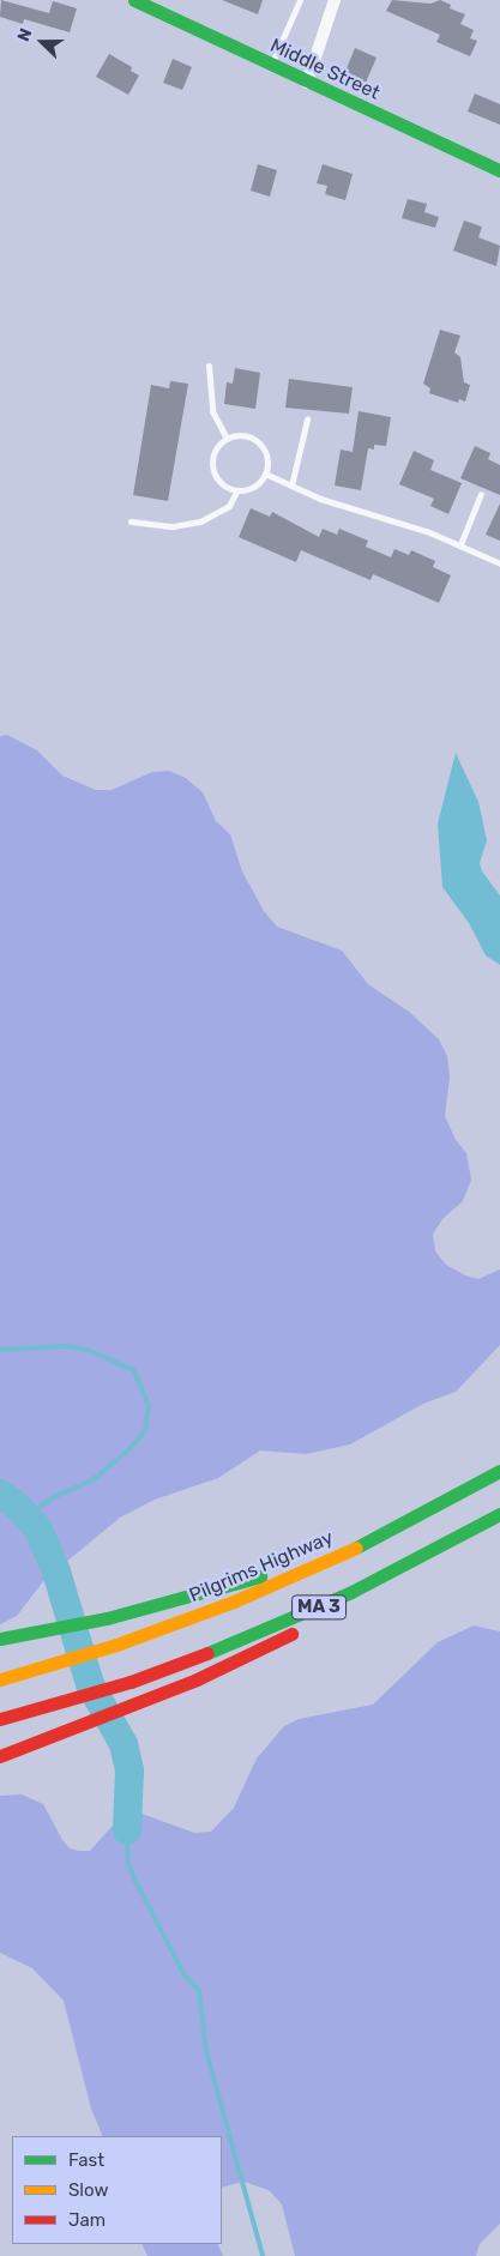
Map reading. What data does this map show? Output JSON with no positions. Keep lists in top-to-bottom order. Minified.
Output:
{"streets":{"main road":["Middle Street","Pilgrims Highway","MA 3"]},"crossings":[["Pilgrims Highway","MA 3"]],"legend":["Fast","Slow","Jam"],"north":"left"}
